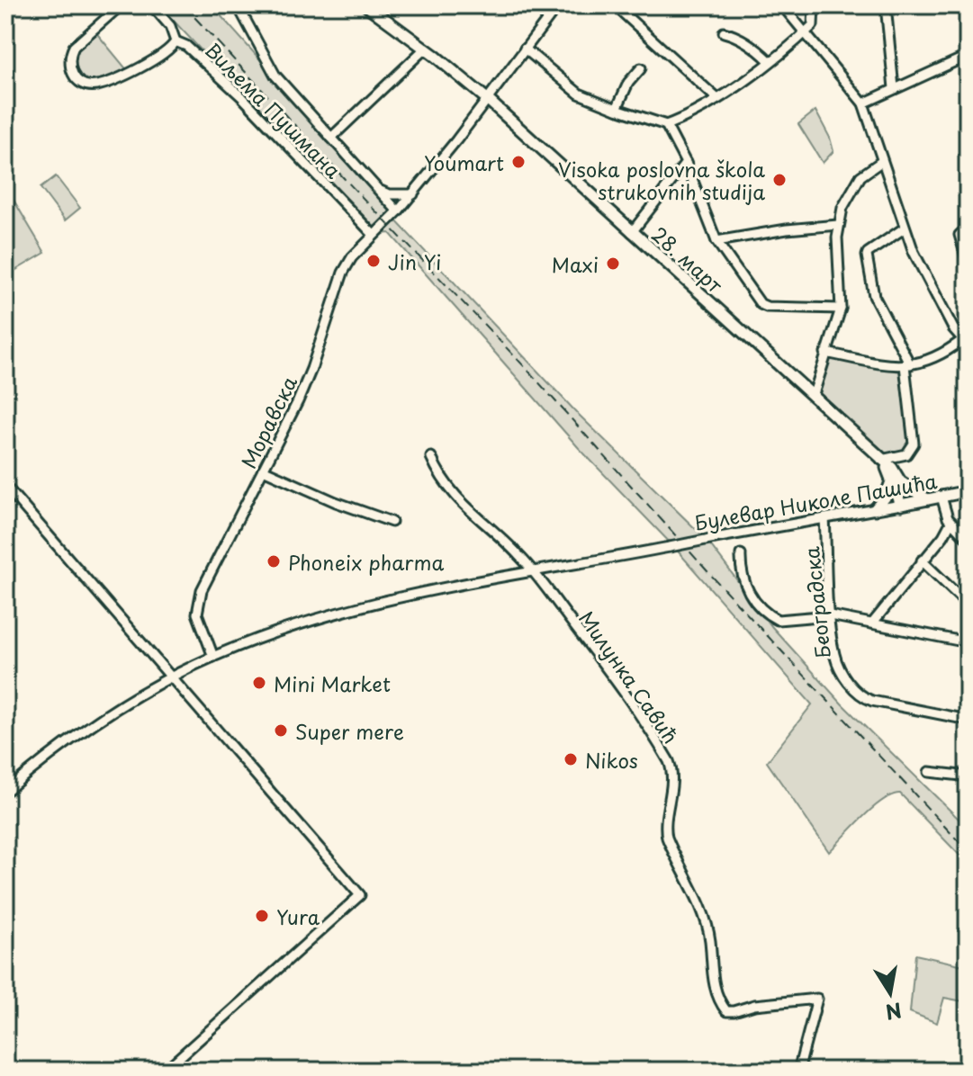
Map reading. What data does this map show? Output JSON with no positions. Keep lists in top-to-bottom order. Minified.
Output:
{"streets":{"main road":["28. март","Булевар Николе Пашића"],"street":["Виљема Пушмана","Моравска","Београдска","Милунка Савић"]},"crossings":[["Виљема Пушмана","Моравска"],["28. март","Моравска"],["28. март","Булевар Николе Пашића"],["Моравска","Булевар Николе Пашића"],["Булевар Николе Пашића","Београдска"],["Булевар Николе Пашића","Милунка Савић"]],"places":["Youmart","Visoka poslovna škola strukovnih studija","Jin Yi","Maxi","Phoneix pharma","Mini Market","Super mere","Nikos","Yura"],"north":"bottom"}
